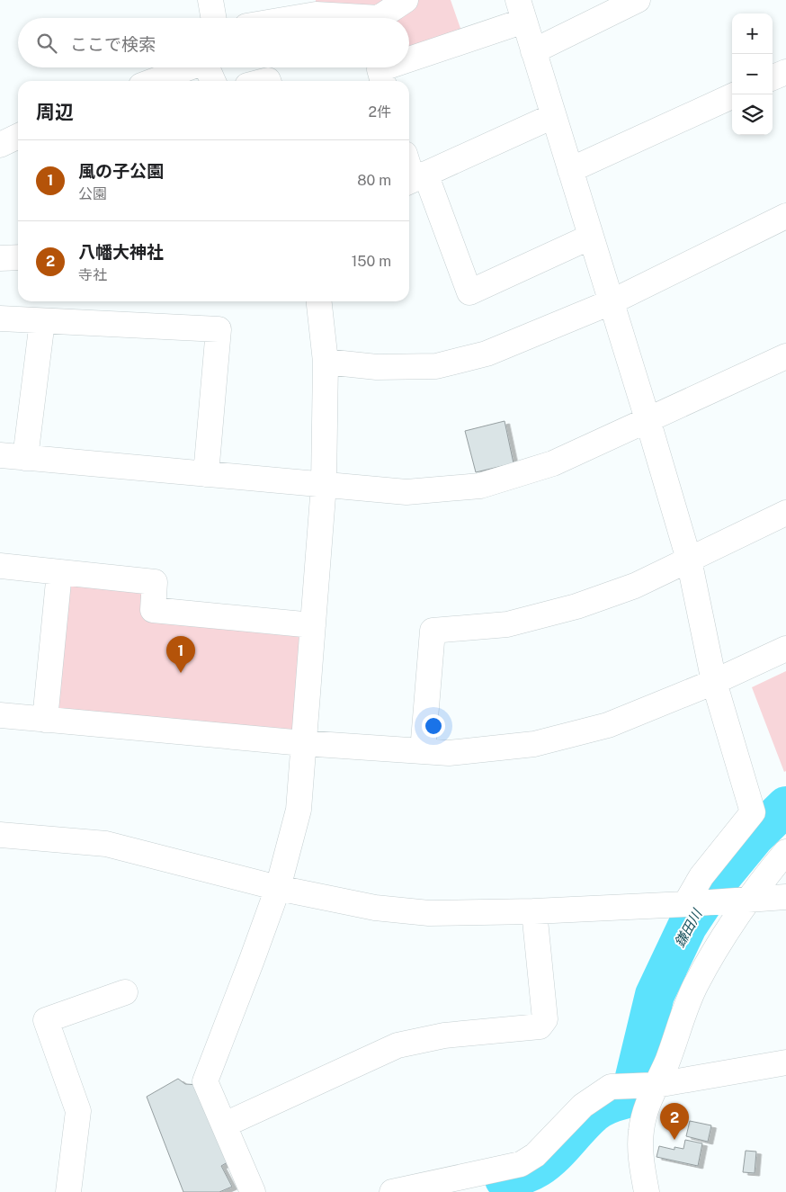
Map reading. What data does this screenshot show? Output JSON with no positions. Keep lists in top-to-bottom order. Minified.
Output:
{"water":["鎌田川"],"page":{"map_buttons":["+","−"],"search":"ここで検索","heading":["周辺","2件"],"list":[{"mark":"1","name":"風の子公園","note":"公園","value":"80 m"},{"mark":"2","name":"八幡大神社","note":"寺社","value":"150 m"}],"pins":["1","2"]}}
